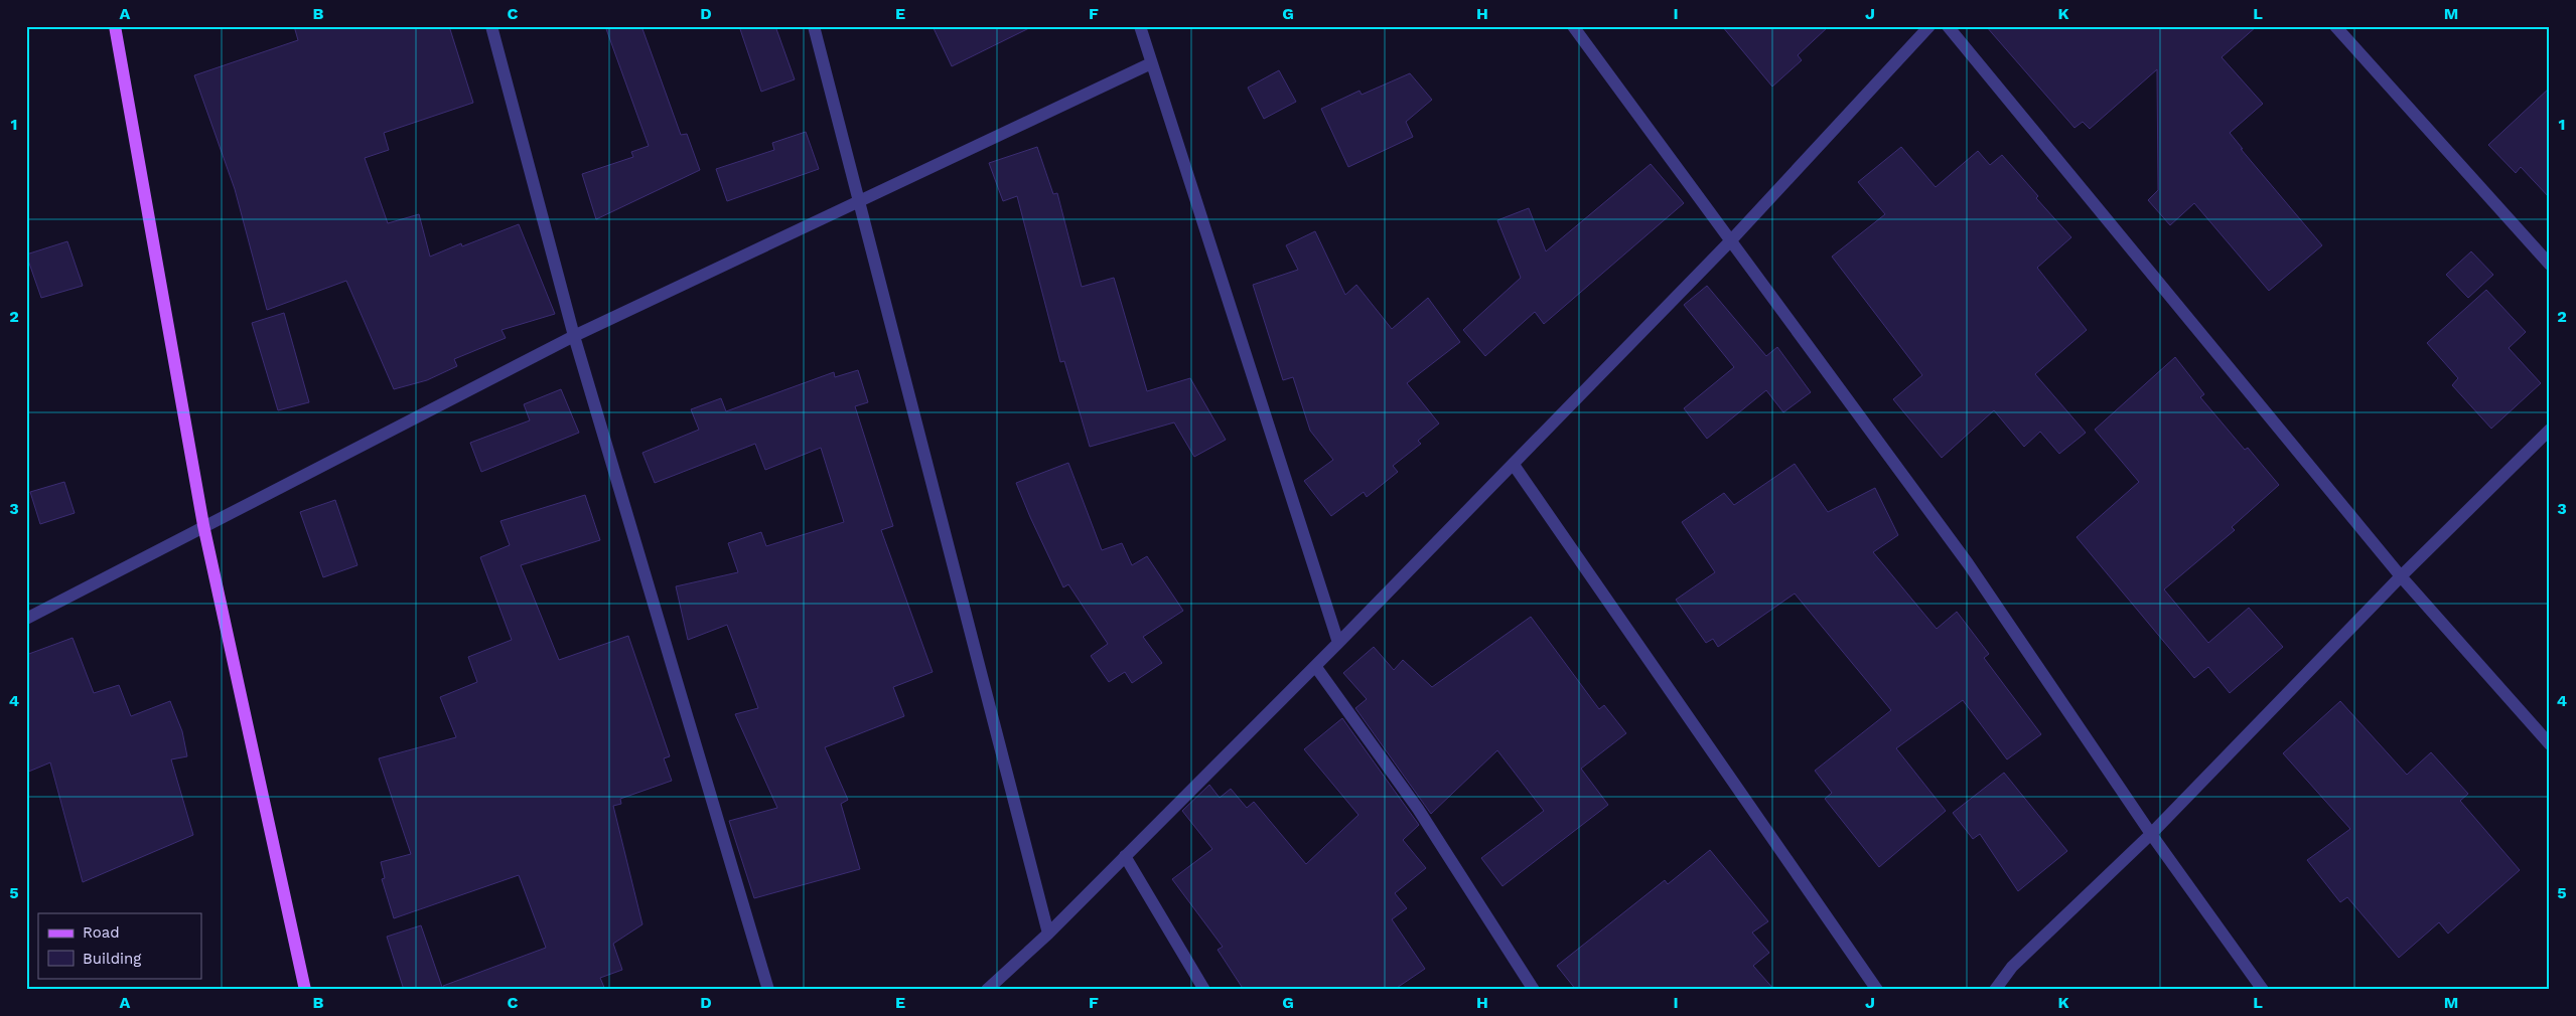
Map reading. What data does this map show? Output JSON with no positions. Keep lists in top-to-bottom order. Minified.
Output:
{"legend":["Road","Building"],"grid":{"columns":["A","B","C","D","E","F","G","H","I","J","K","L","M"],"rows":["1","2","3","4","5"]}}
